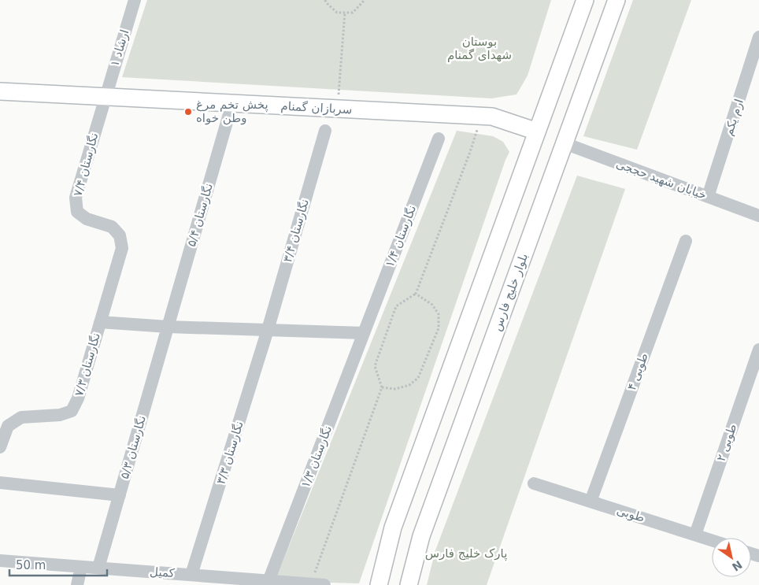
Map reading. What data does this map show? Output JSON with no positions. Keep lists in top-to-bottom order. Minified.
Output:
{"streets":{"main road":["سربازان گمنام","بلوار خلیج فارس"],"street":["ارشاد ۱","ارم یکم","نگارستان ۷/۴","خیابان شهید حججی","نگارستان ۵/۴","نگارستان ۳/۴","نگارستان ۱/۴","نگارستان ۷/۳","طوبی ۴","طوبی ۲","نگارستان ۵/۳","نگارستان ۳/۳","نگارستان ۱/۳","طوبی","کمیل"]},"crossings":[["ارشاد ۱","سربازان گمنام"],["ارشاد ۱","نگارستان ۷/۴"],["سربازان گمنام","نگارستان ۷/۴"],["سربازان گمنام","نگارستان ۵/۴"],["ارم یکم","خیابان شهید حججی"],["نگارستان ۷/۴","نگارستان ۷/۳"],["خیابان شهید حججی","بلوار خلیج فارس"],["نگارستان ۵/۴","نگارستان ۵/۳"],["نگارستان ۳/۴","نگارستان ۳/۳"],["نگارستان ۱/۴","نگارستان ۱/۳"],["طوبی ۴","طوبی"],["طوبی ۲","طوبی"],["نگارستان ۵/۳","کمیل"],["نگارستان ۳/۳","کمیل"],["نگارستان ۱/۳","کمیل"]],"parks":["بوستان شهدای گمنام","پارک خلیج فارس"],"places":["پخش تخم مرغ وطن خواه"],"scale_bar":"50 m","north":"bottom right"}
